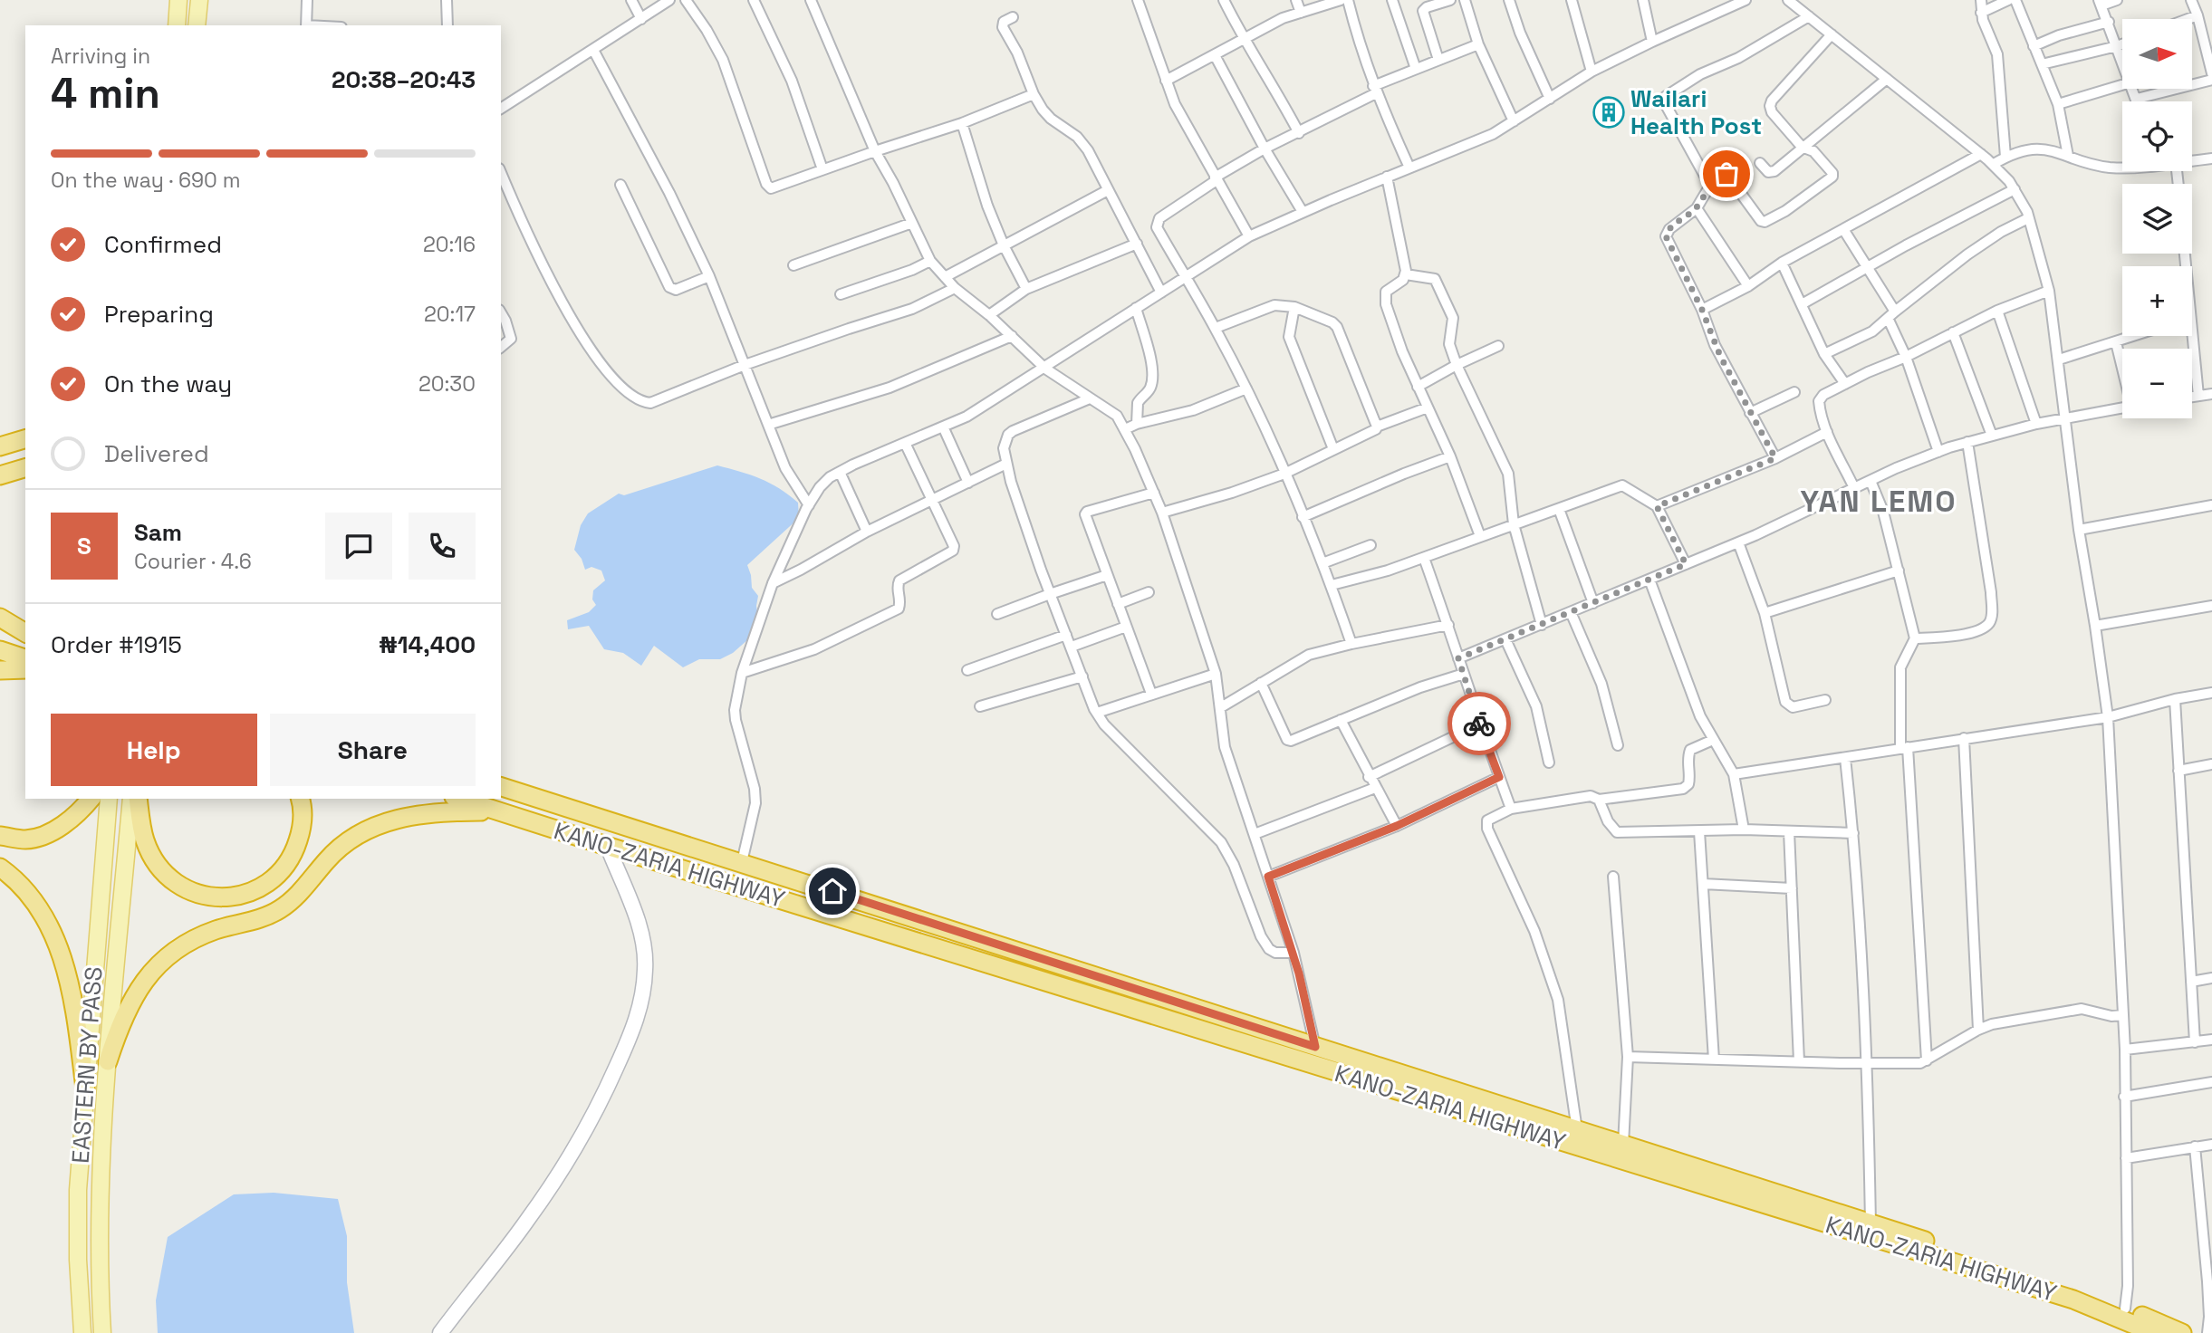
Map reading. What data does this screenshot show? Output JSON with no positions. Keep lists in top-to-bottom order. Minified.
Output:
{"streets":{"highway":["KANO-ZARIA HIGHWAY"],"main road":["EASTERN BY PASS"]},"districts":["YAN LEMO"],"places":{"building":["Wailari Health Post"]},"north":"right","page":{"map_buttons":["+","−"],"heading":["4 min","Arriving in","20:38–20:43"],"panel":["Sam","Courier · 4.6","Order #1915","₦14,400"],"bar":"On the way · 690 m","list":[["Confirmed","20:16"],["Preparing","20:17"],["On the way","20:30"],"Delivered"],"round":"S","buttons":["Help","Share"]}}
